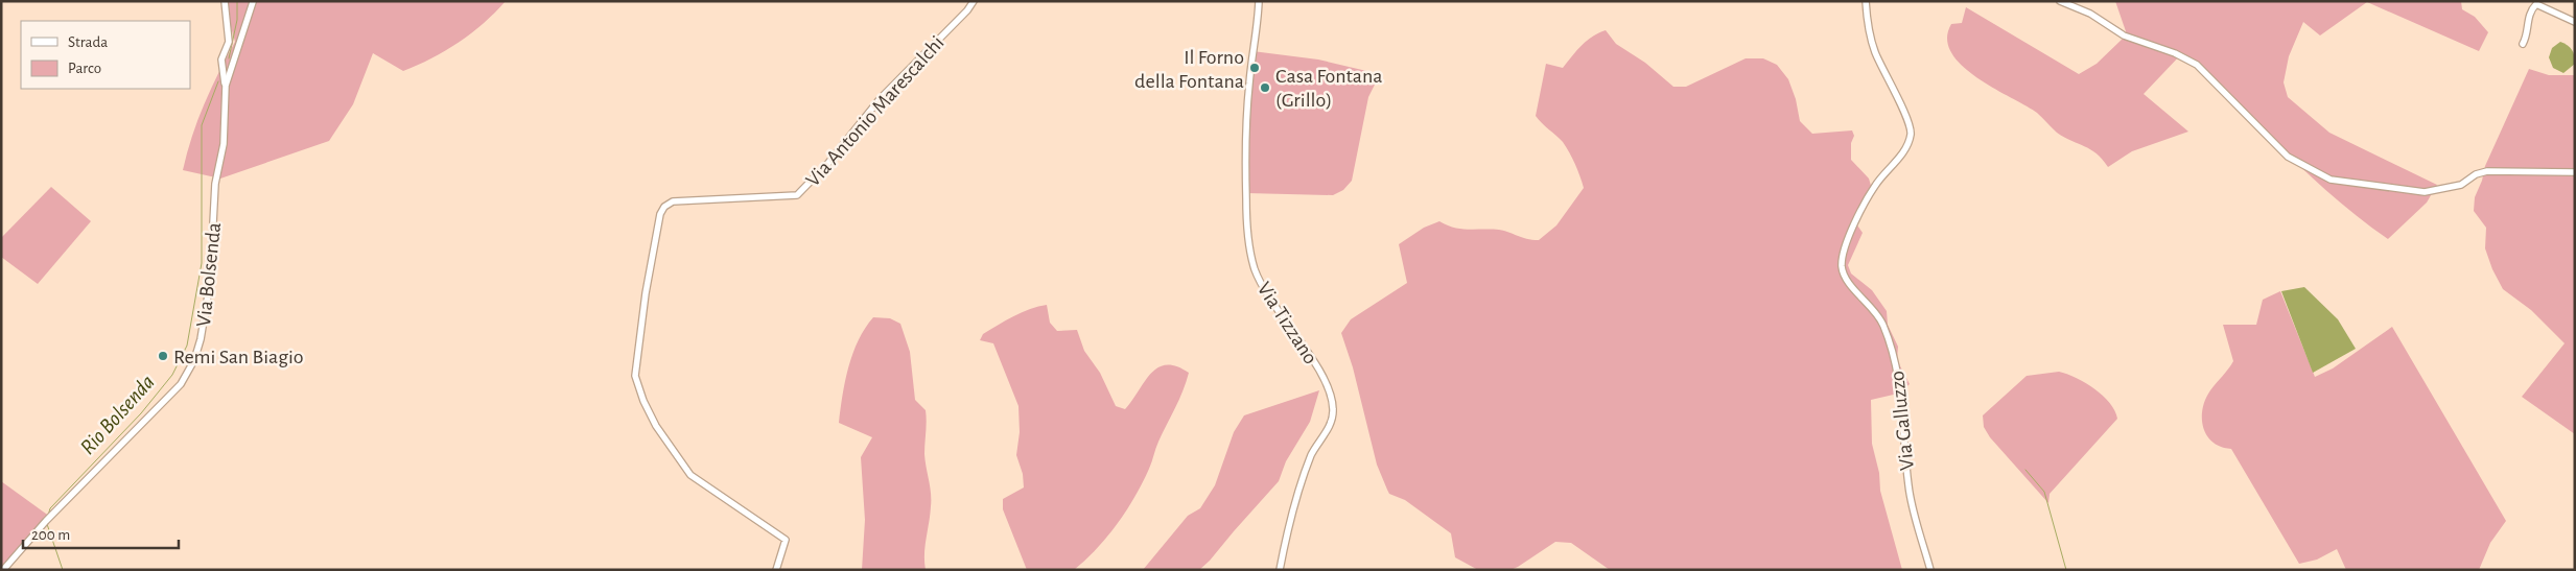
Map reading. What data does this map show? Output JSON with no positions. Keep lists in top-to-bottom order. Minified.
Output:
{"streets":{"street":["Via Antonio Marescalchi","Via Bolsenda","Via Tizzano","Via Galluzzo"]},"water":["Rio Bolsenda"],"places":["Il Forno della Fontana","Casa Fontana (Grillo)","Remi San Biagio"],"legend":["Strada","Parco"],"scale_bar":"200 m"}
